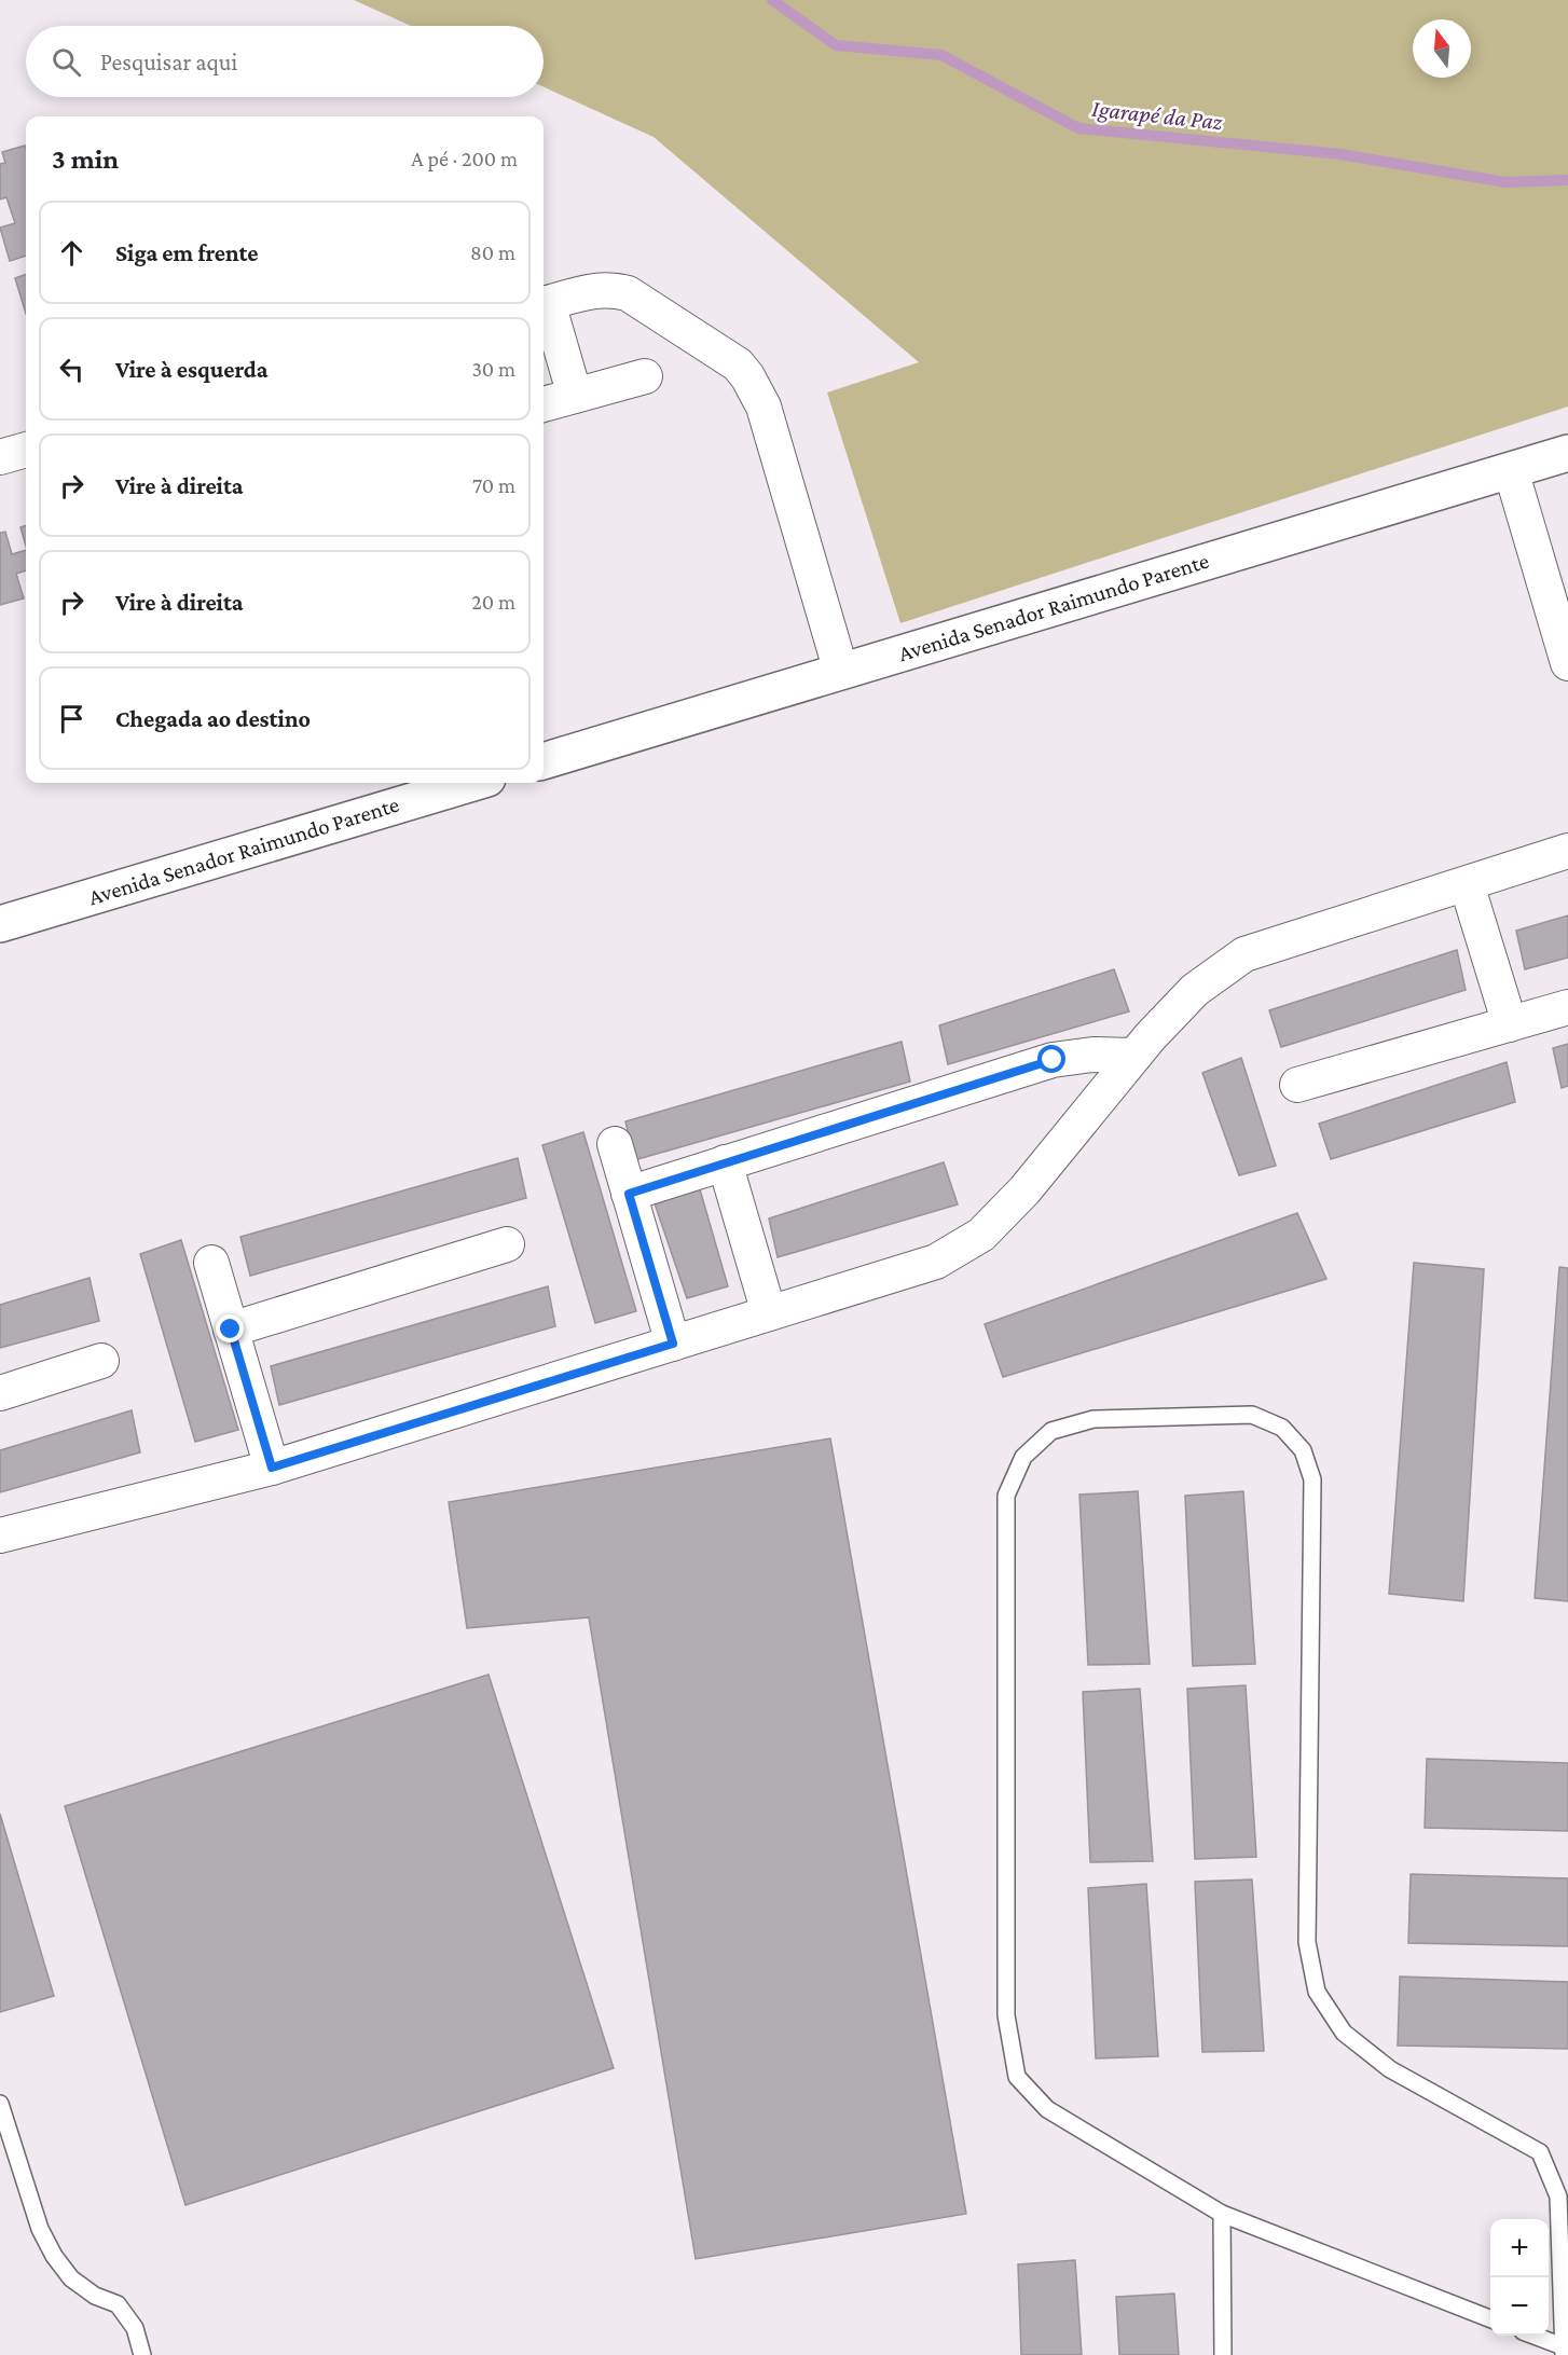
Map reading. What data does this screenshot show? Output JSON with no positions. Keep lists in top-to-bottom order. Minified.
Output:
{"streets":{"street":["Avenida Senador Raimundo Parente"]},"water":["Igarapé da Paz"],"north":"top","page":{"search":"Pesquisar aqui","heading":["3 min","A pé · 200 m"],"list":[["Siga em frente","80 m"],["Vire à esquerda","30 m"],["Vire à direita","70 m"],["Vire à direita","20 m"],"Chegada ao destino"],"map_buttons":["+","−"]}}
